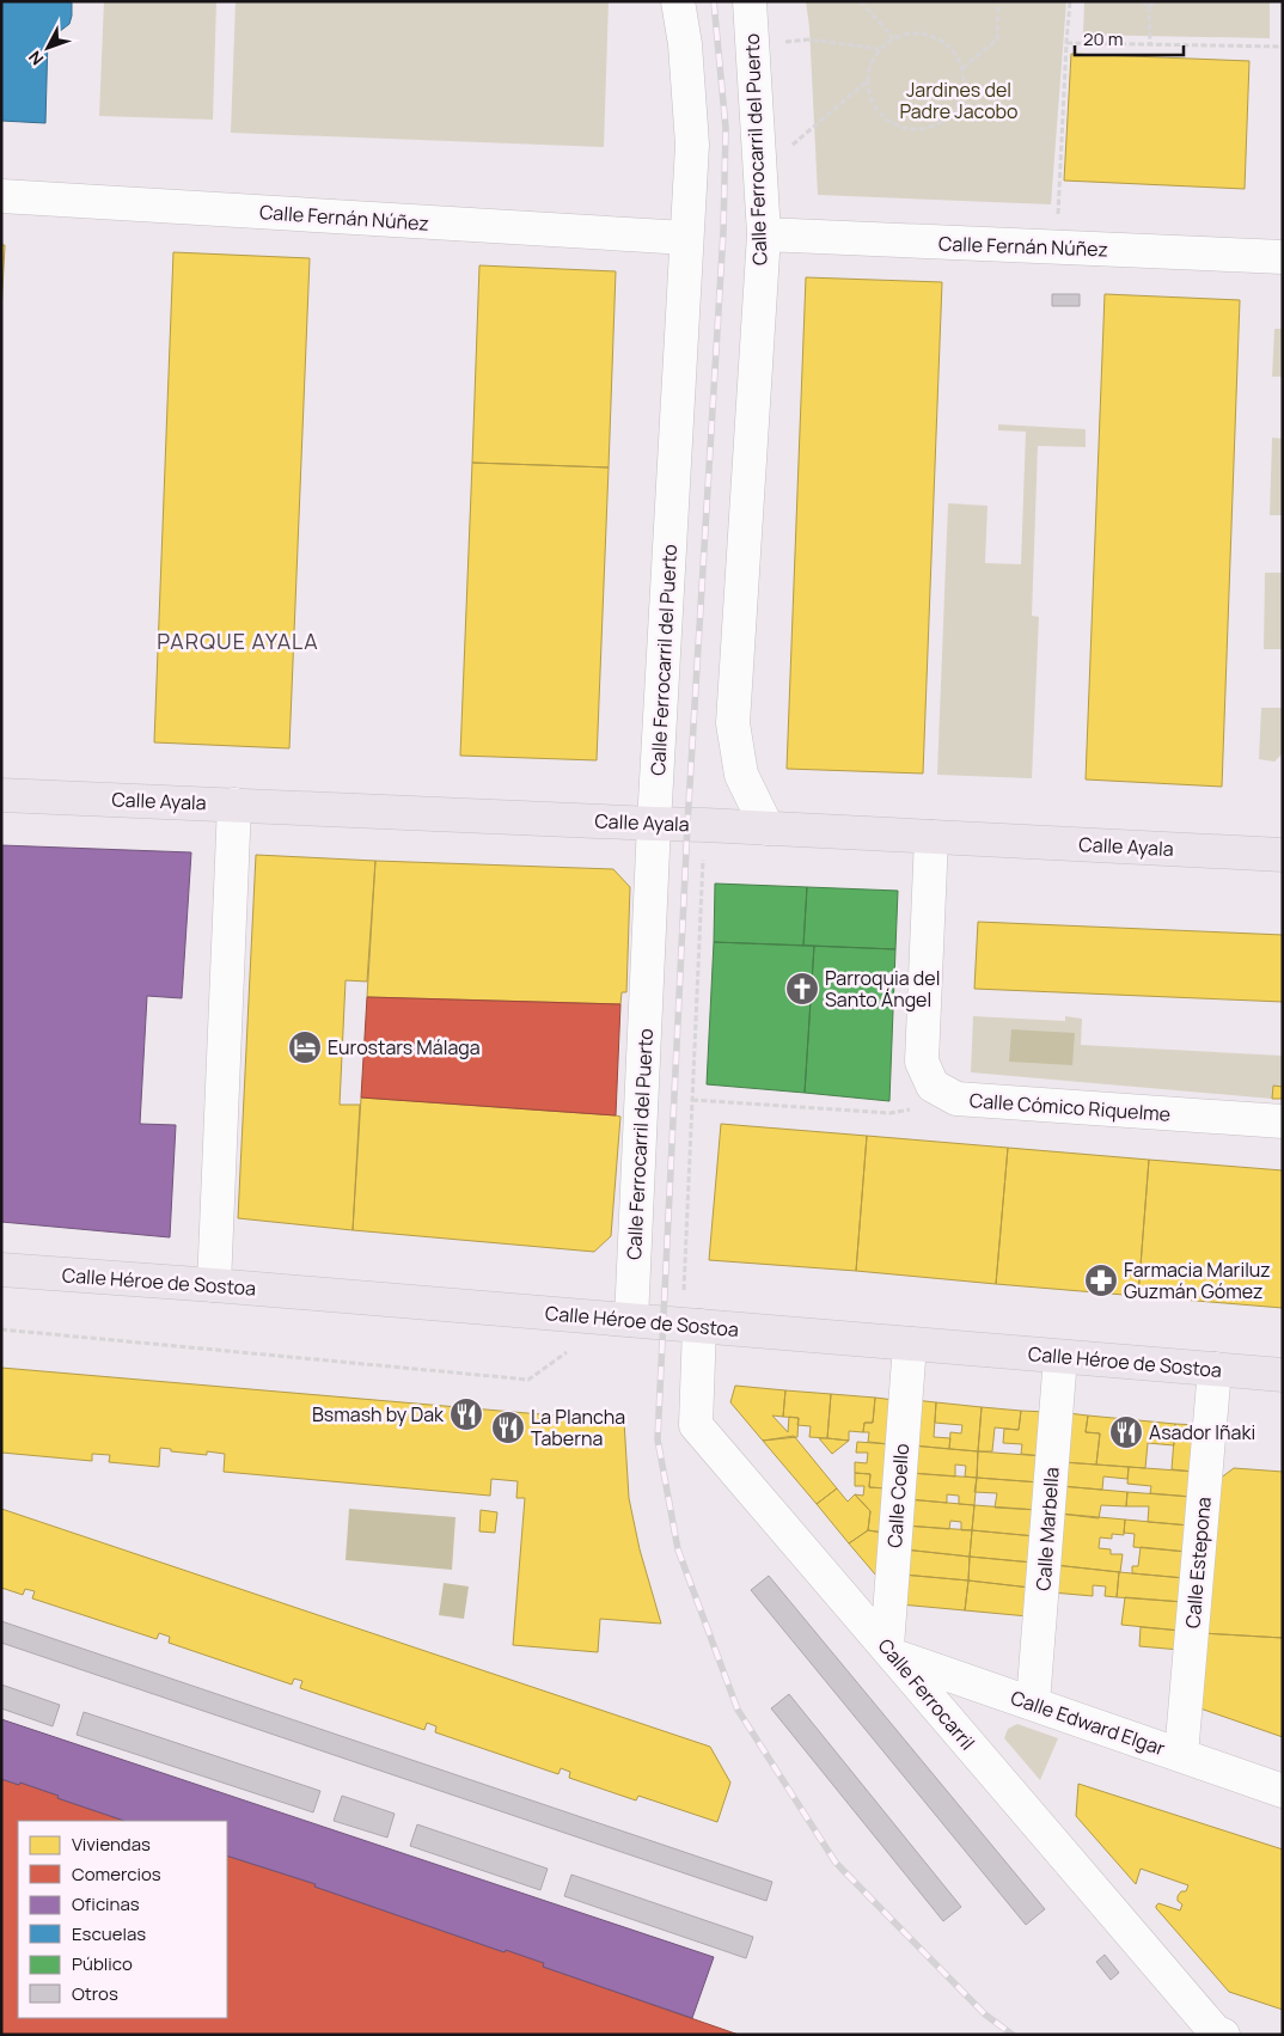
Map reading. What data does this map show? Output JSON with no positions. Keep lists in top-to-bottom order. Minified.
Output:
{"streets":{"main road":["Calle Ayala","Calle Héroe de Sostoa"],"street":["Calle Ferrocarril del Puerto","Calle Fernán Núñez","Calle Cómico Riquelme","Calle Coello","Calle Marbella","Calle Estepona","Calle Ferrocarril","Calle Edward Elgar"]},"crossings":[["Calle Ferrocarril del Puerto","Calle Fernán Núñez"],["Calle Ferrocarril del Puerto","Calle Ayala"],["Calle Ferrocarril del Puerto","Calle Héroe de Sostoa"],["Calle Ayala","Calle Cómico Riquelme"],["Calle Héroe de Sostoa","Calle Coello"],["Calle Héroe de Sostoa","Calle Marbella"],["Calle Héroe de Sostoa","Calle Estepona"],["Calle Héroe de Sostoa","Calle Ferrocarril"],["Calle Coello","Calle Ferrocarril"],["Calle Coello","Calle Edward Elgar"],["Calle Marbella","Calle Edward Elgar"],["Calle Estepona","Calle Edward Elgar"],["Calle Ferrocarril","Calle Edward Elgar"]],"districts":["PARQUE AYALA"],"parks":["Jardines del Padre Jacobo"],"places":{"church":["Parroquia del Santo Ángel"],"hotel":["Eurostars Málaga"],"pharmacy":["Farmacia Mariluz Guzmán Gómez"],"restaurant":["Bsmash by Dak","La Plancha Taberna","Asador Iñaki"]},"legend":["Viviendas","Comercios","Oficinas","Escuelas","Público","Otros"],"scale_bar":"20 m","north":"bottom left"}
